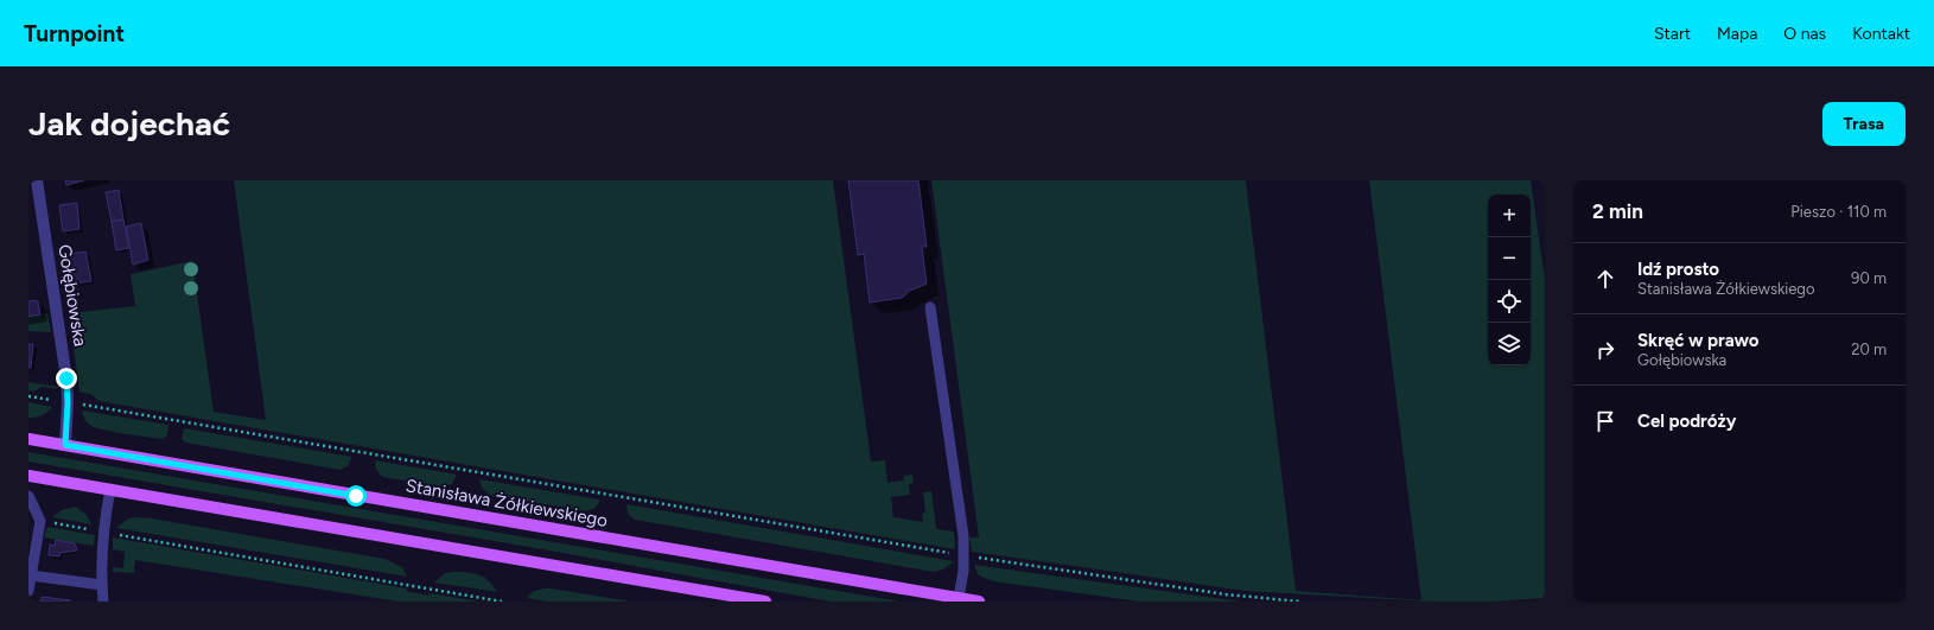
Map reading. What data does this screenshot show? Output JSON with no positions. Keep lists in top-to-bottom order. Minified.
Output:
{"streets":{"main road":["Stanisława Żółkiewskiego"],"street":["Gołębiowska"]},"crossings":[["Gołębiowska","Stanisława Żółkiewskiego"]],"page":{"header":"Turnpoint","nav":["Start","Mapa","O nas","Kontakt"],"buttons":"Trasa","title":"Jak dojechać","heading":["2 min","Pieszo · 110 m"],"map_buttons":["+","−"],"list":[["Idź prosto","Stanisława Żółkiewskiego","90 m"],["Skręć w prawo","Gołębiowska","20 m"],"Cel podróży"]}}
